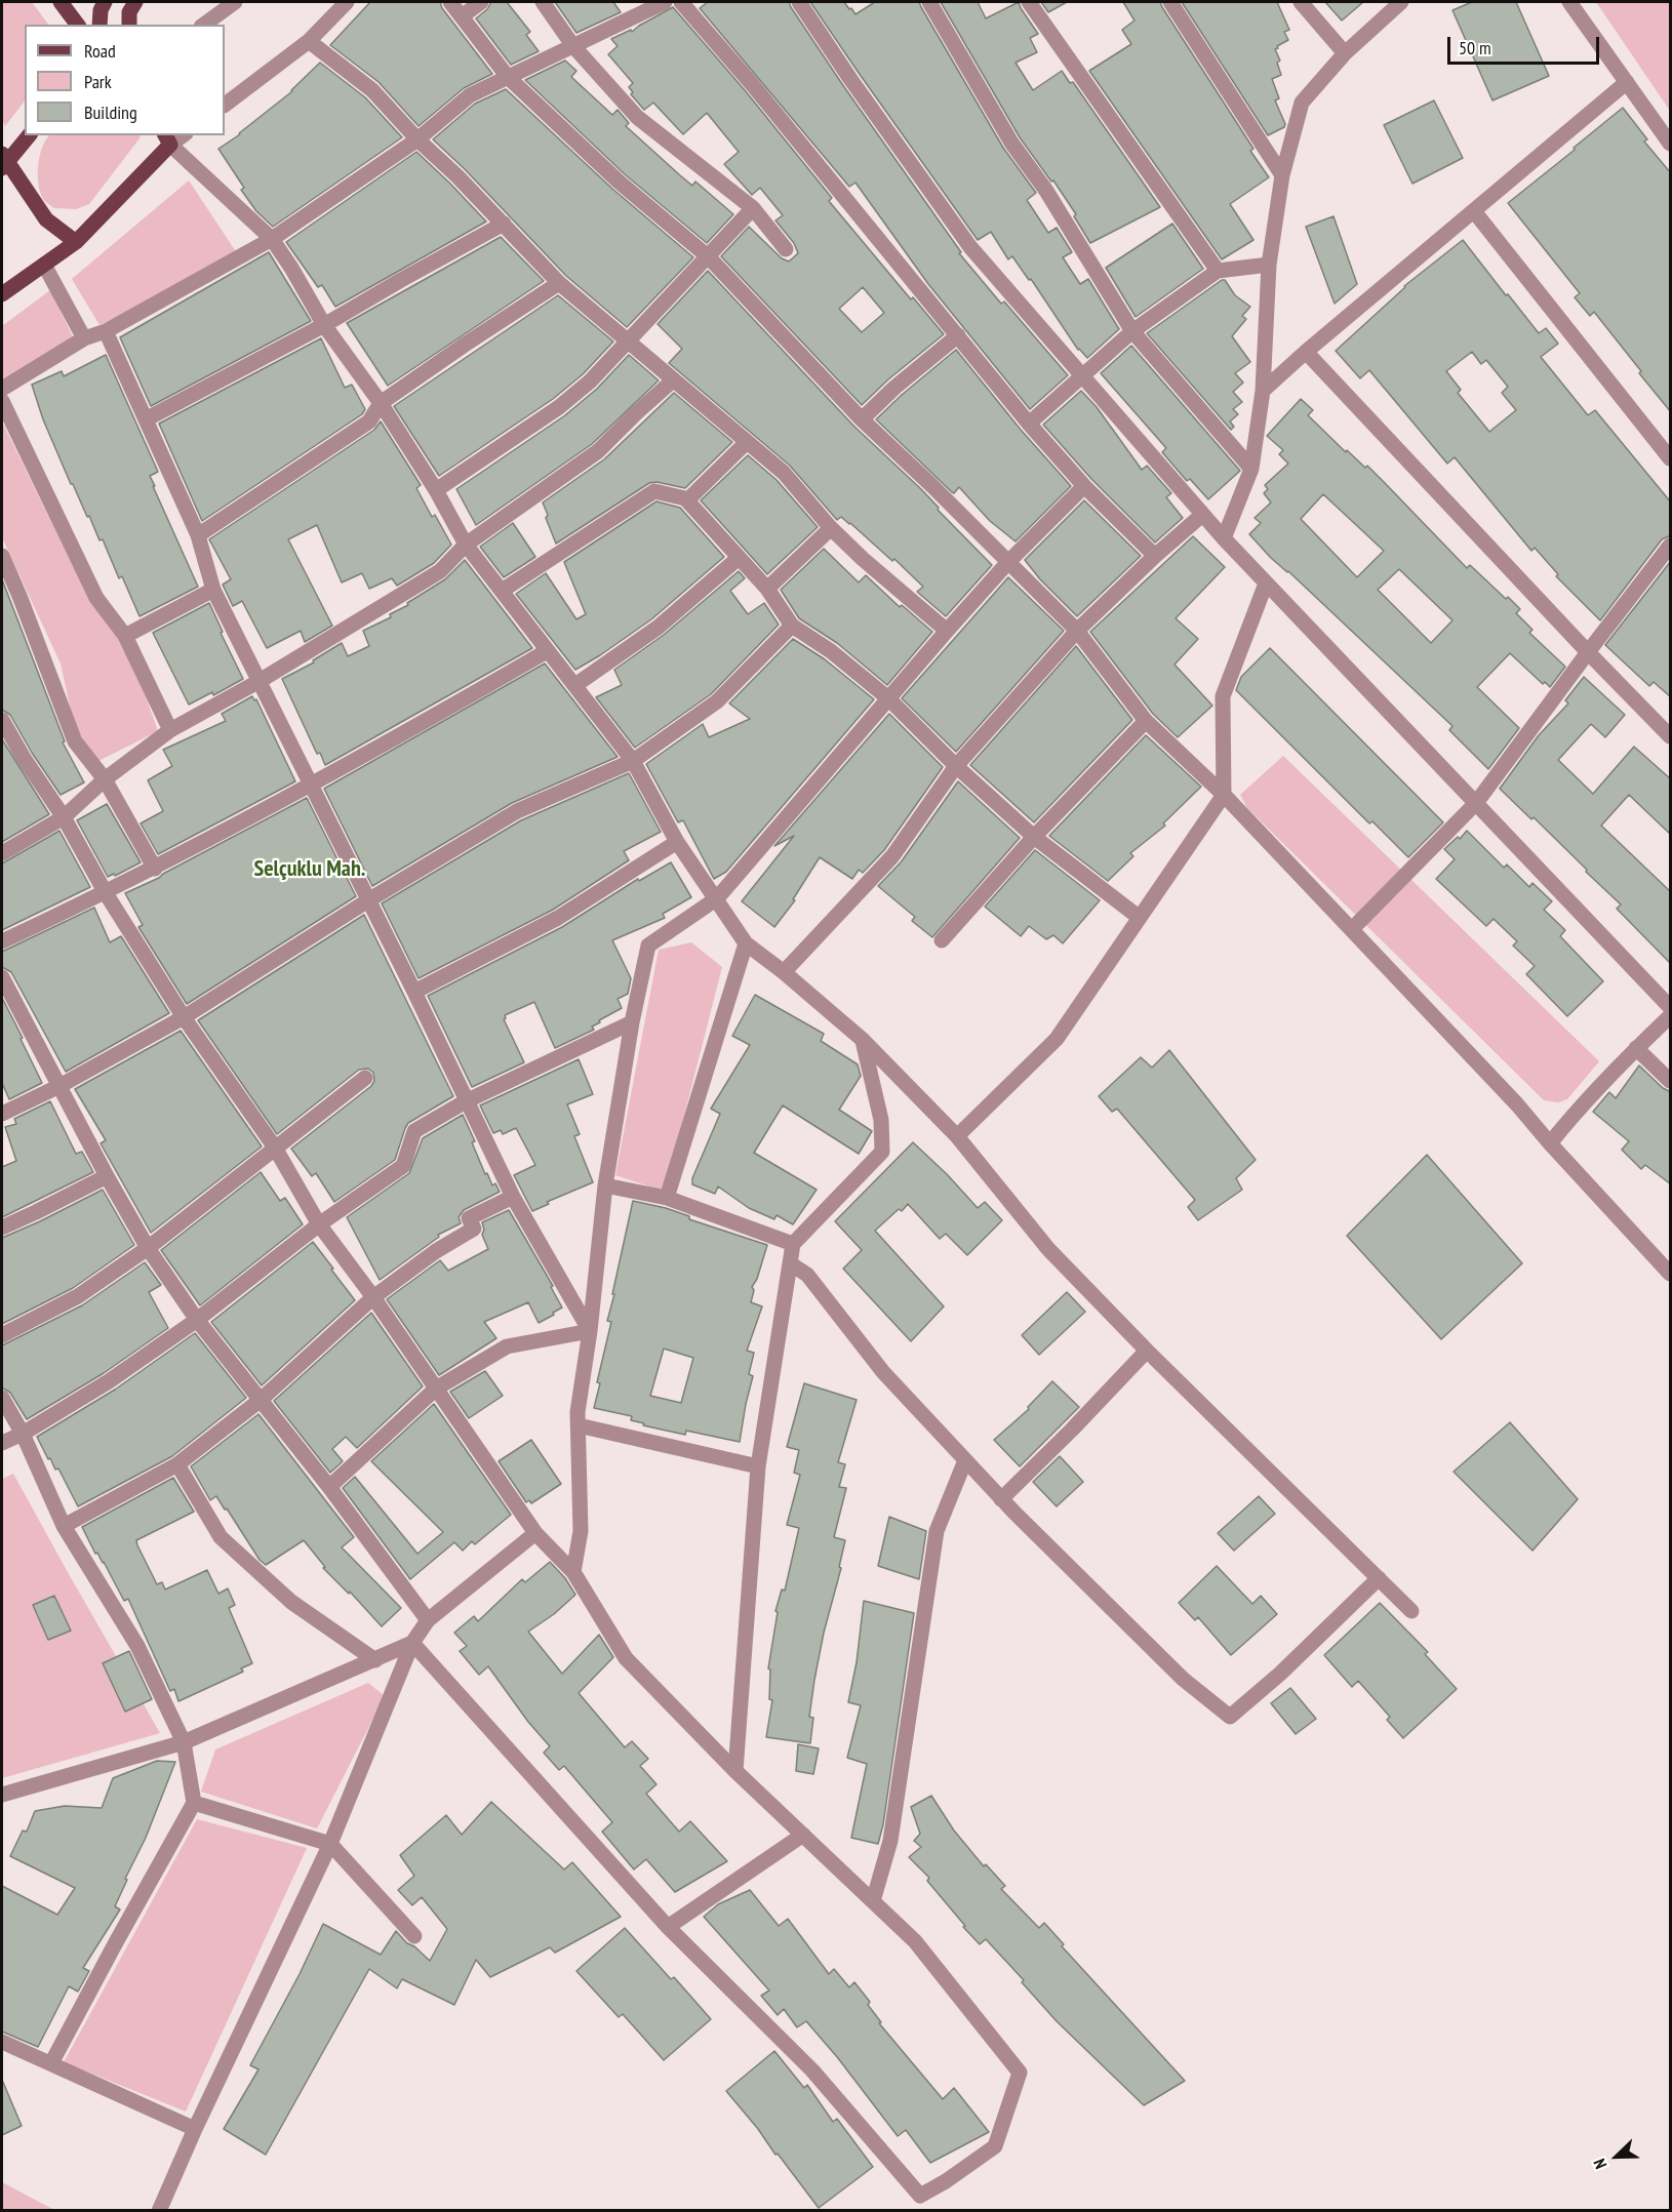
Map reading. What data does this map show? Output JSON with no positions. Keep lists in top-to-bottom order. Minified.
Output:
{"districts":["Selçuklu Mah."],"legend":["Road","Park","Building"],"scale_bar":"50 m","north":"bottom left"}
